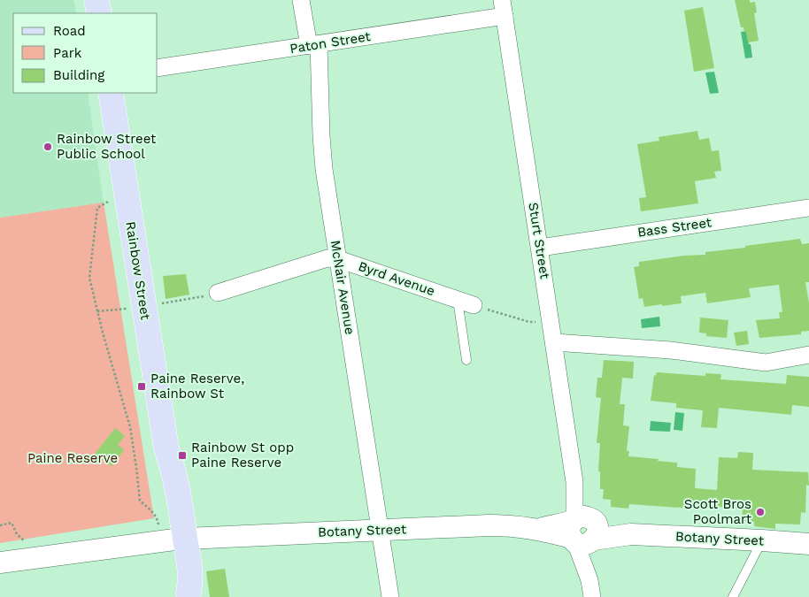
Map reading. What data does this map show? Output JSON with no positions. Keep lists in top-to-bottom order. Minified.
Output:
{"streets":{"main road":["Rainbow Street"],"street":["Paton Street","Bass Street","Sturt Street","Byrd Avenue","McNair Avenue","Botany Street"]},"crossings":[["Paton Street","Sturt Street"],["Paton Street","McNair Avenue"],["Bass Street","Sturt Street"],["Sturt Street","Botany Street"],["Rainbow Street","Botany Street"],["Byrd Avenue","McNair Avenue"],["McNair Avenue","Botany Street"]],"parks":["Paine Reserve"],"places":{"other":["Rainbow Street Public School","Scott Bros Poolmart"],"transit":["Paine Reserve, Rainbow St","Rainbow St opp Paine Reserve"]},"legend":["Road","Park","Building"]}
